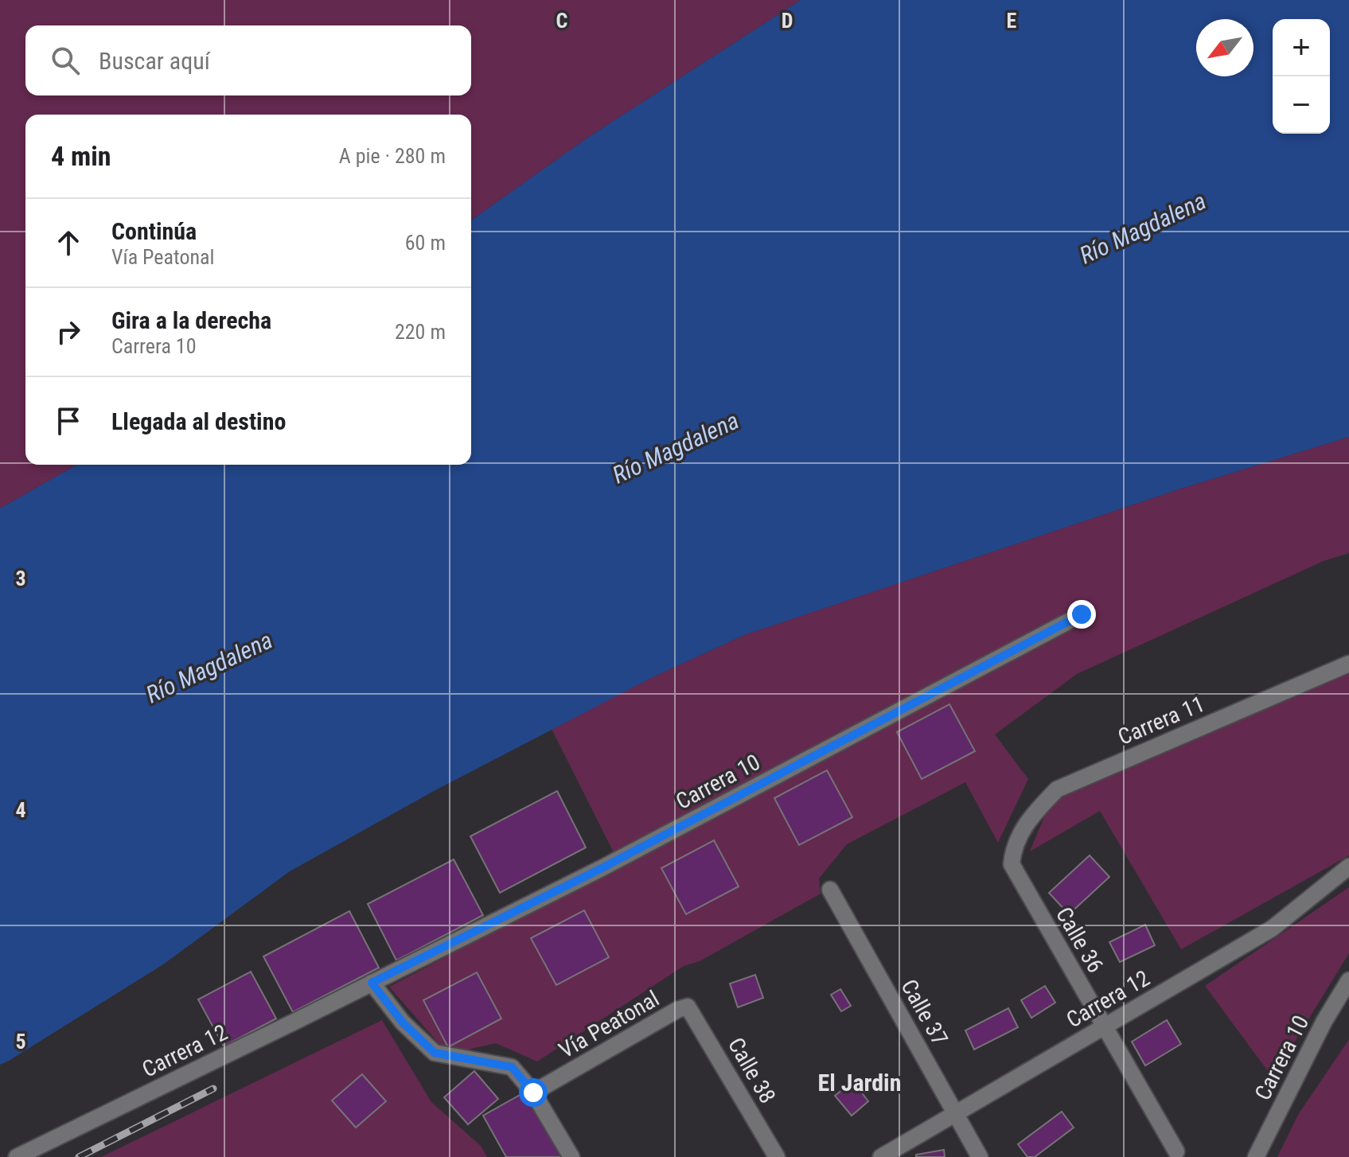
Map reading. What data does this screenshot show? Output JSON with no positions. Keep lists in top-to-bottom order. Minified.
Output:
{"streets":{"street":["Carrera 11","Carrera 10","Calle 36","Carrera 12","Calle 37","Vía Peatonal","Calle 38"]},"crossings":[["Carrera 11","Calle 36"],["Carrera 10","Carrera 12"],["Calle 36","Carrera 12"],["Carrera 12","Calle 37"],["Vía Peatonal","Calle 38"]],"districts":["El Jardin"],"water":["Río Magdalena"],"north":"bottom left","page":{"map_buttons":["+","−"],"search":"Buscar aquí","heading":["4 min","A pie · 280 m"],"list":[["Continúa","Vía Peatonal","60 m"],["Gira a la derecha","Carrera 10","220 m"],"Llegada al destino"]},"grid":{"columns":["C","D","E"],"rows":["3","4","5"]}}
